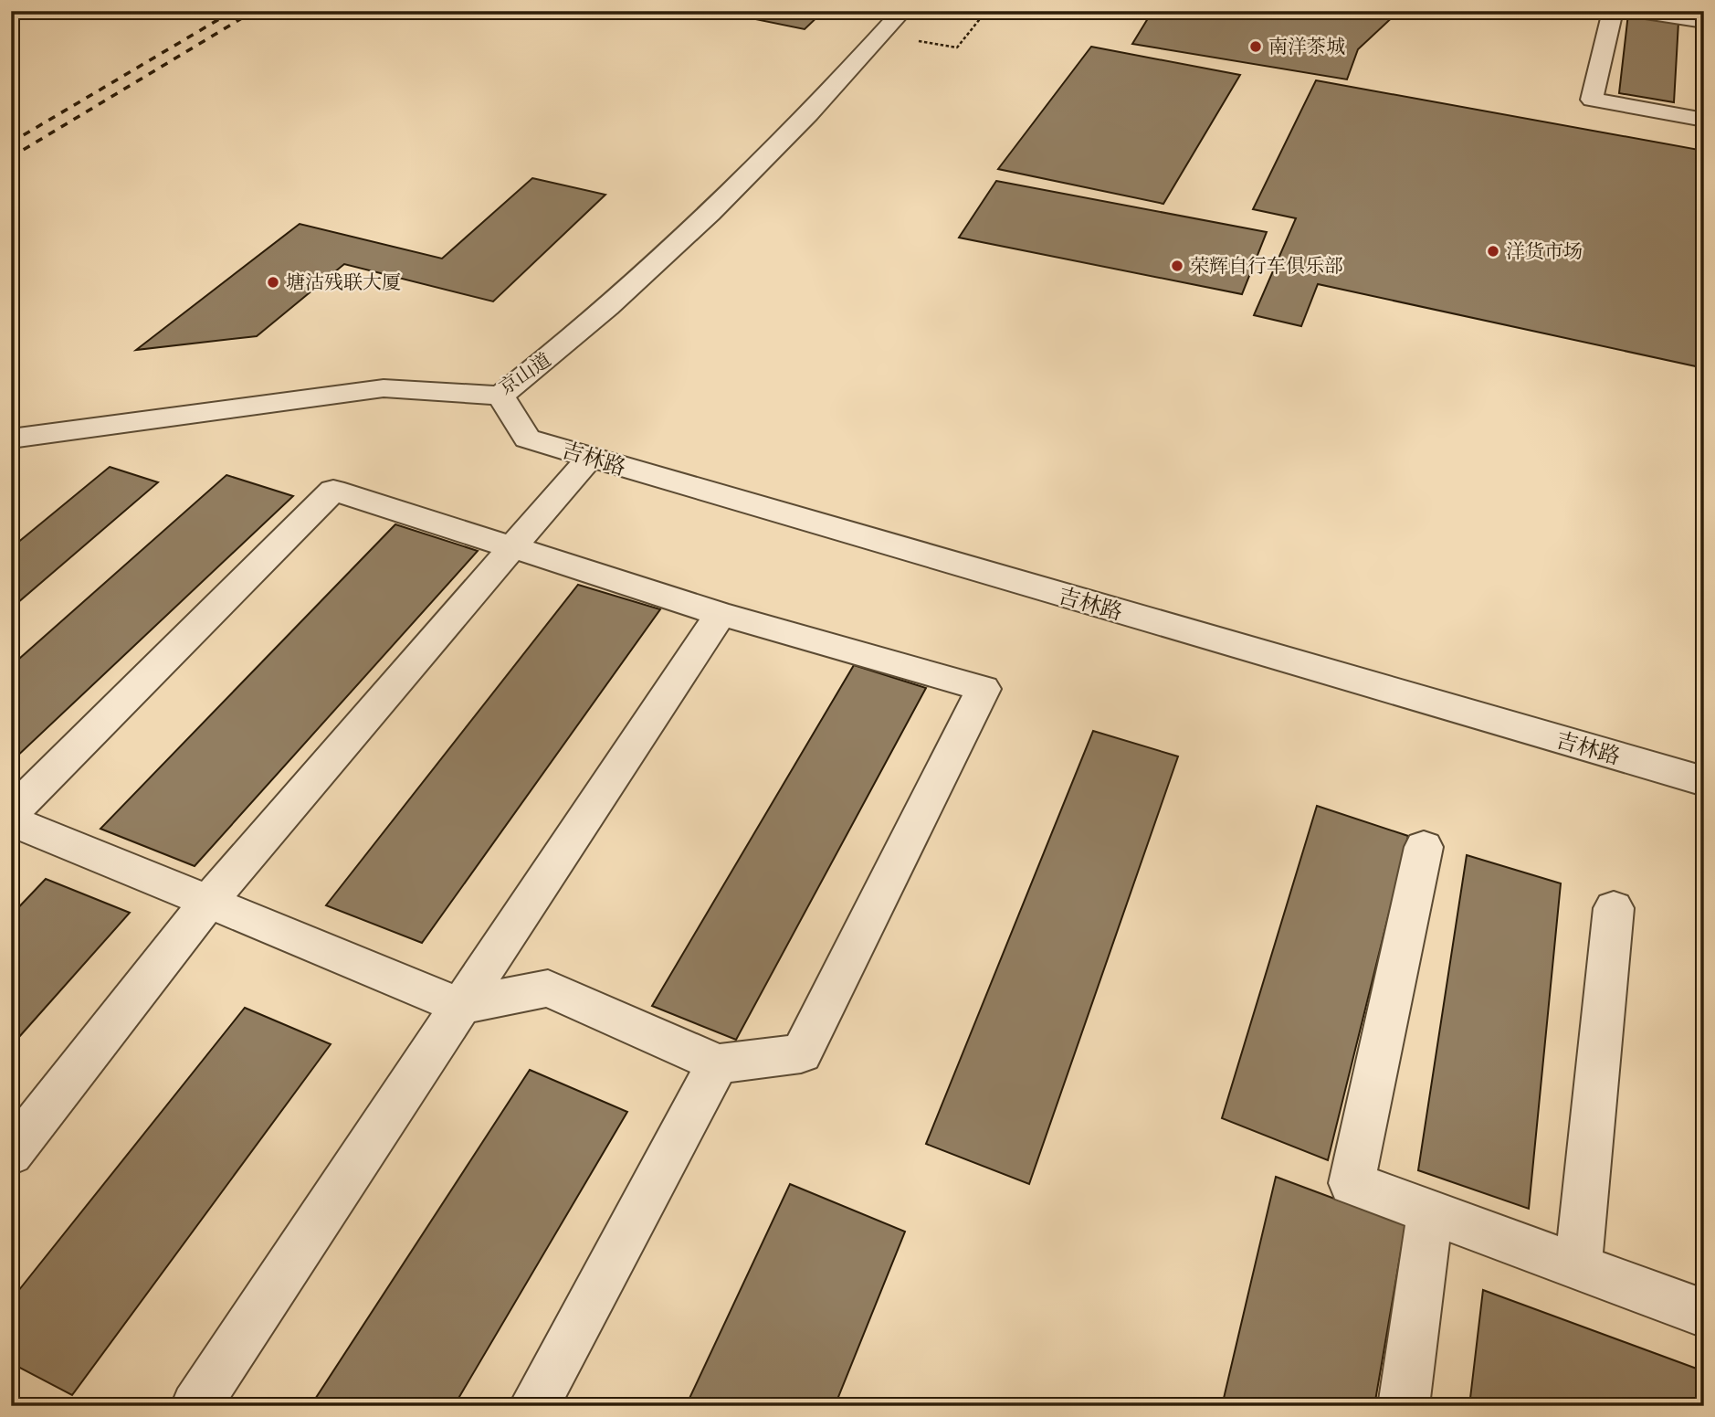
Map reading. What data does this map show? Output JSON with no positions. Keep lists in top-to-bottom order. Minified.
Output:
{"streets":{"street":["京山道","吉林路"]},"crossings":[["京山道","吉林路"]],"places":["南洋茶城","洋货市场","荣辉自行车俱乐部","塘沽残联大厦"]}
